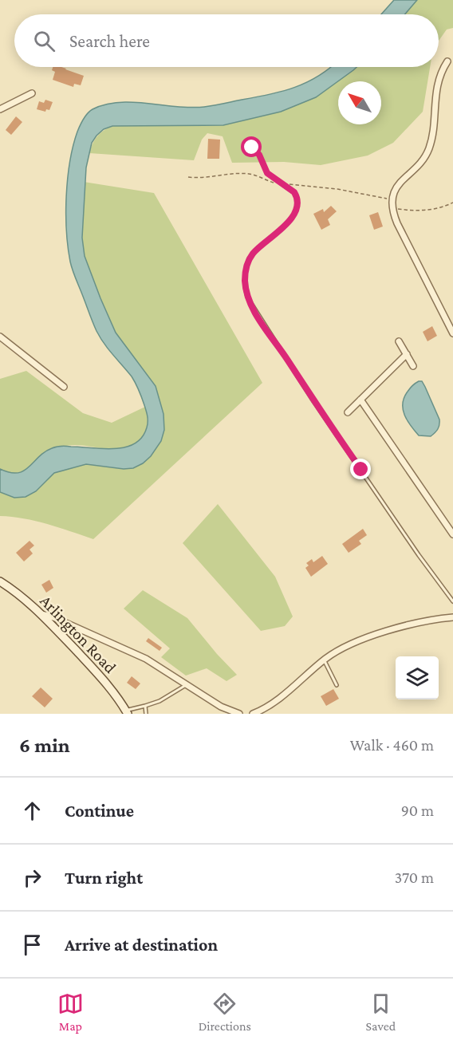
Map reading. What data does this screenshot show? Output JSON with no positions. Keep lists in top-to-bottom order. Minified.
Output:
{"streets":{"main road":["Arlington Road"]},"north":"top left","page":{"search":"Search here","heading":["6 min","Walk · 460 m"],"list":[["Continue","90 m"],["Turn right","370 m"],"Arrive at destination"],"nav":["Map","Directions","Saved"]}}
